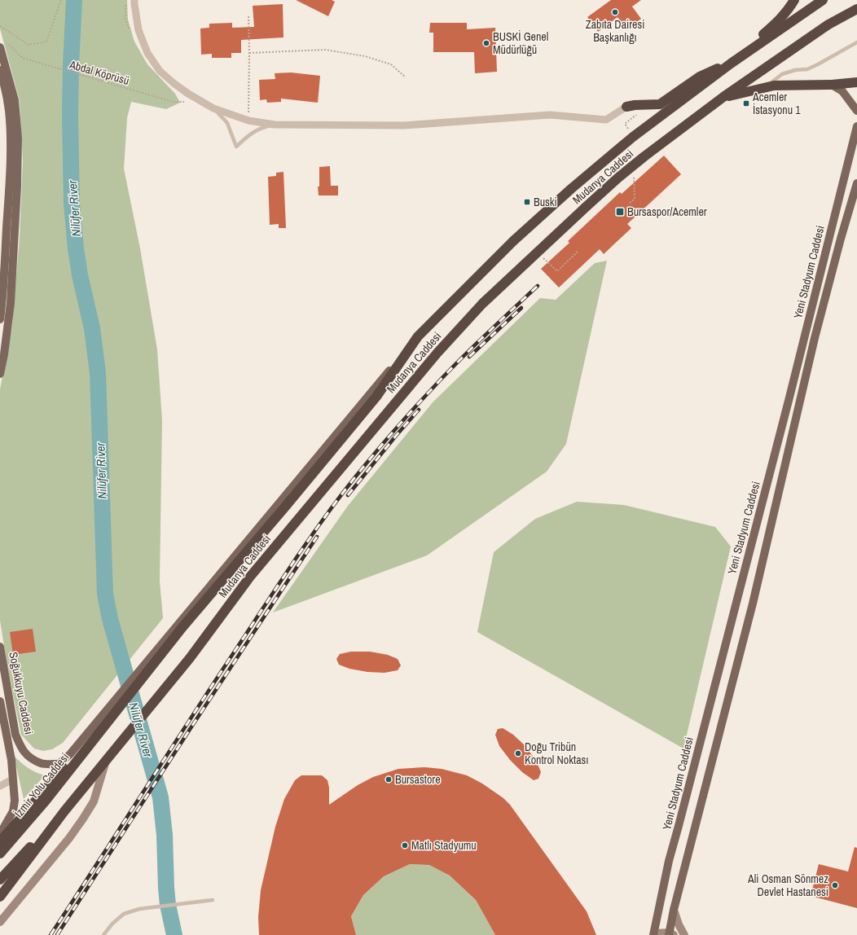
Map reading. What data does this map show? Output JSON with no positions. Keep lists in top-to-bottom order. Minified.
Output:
{"streets":{"highway":["Mudanya Caddesi","İzmir Yolu Caddesi"],"main road":["Yeni Stadyum Caddesi","Soğukkuyu Caddesi"],"path":["Abdal Köprüsü"]},"crossings":[["Mudanya Caddesi","Soğukkuyu Caddesi"],["Mudanya Caddesi","İzmir Yolu Caddesi"]],"water":["Nilüfer River"],"places":{"other":["Zabıta Dairesi Başkanlığı","BUSKİ Genel Müdürlüğü","Doğu Tribün Kontrol Noktası","Bursastore","Matlı Stadyumu","Ali Osman Sönmez Devlet Hastanesi"],"transit":["Acemler İstasyonu 1","Buski","Bursaspor/Acemler"]}}
